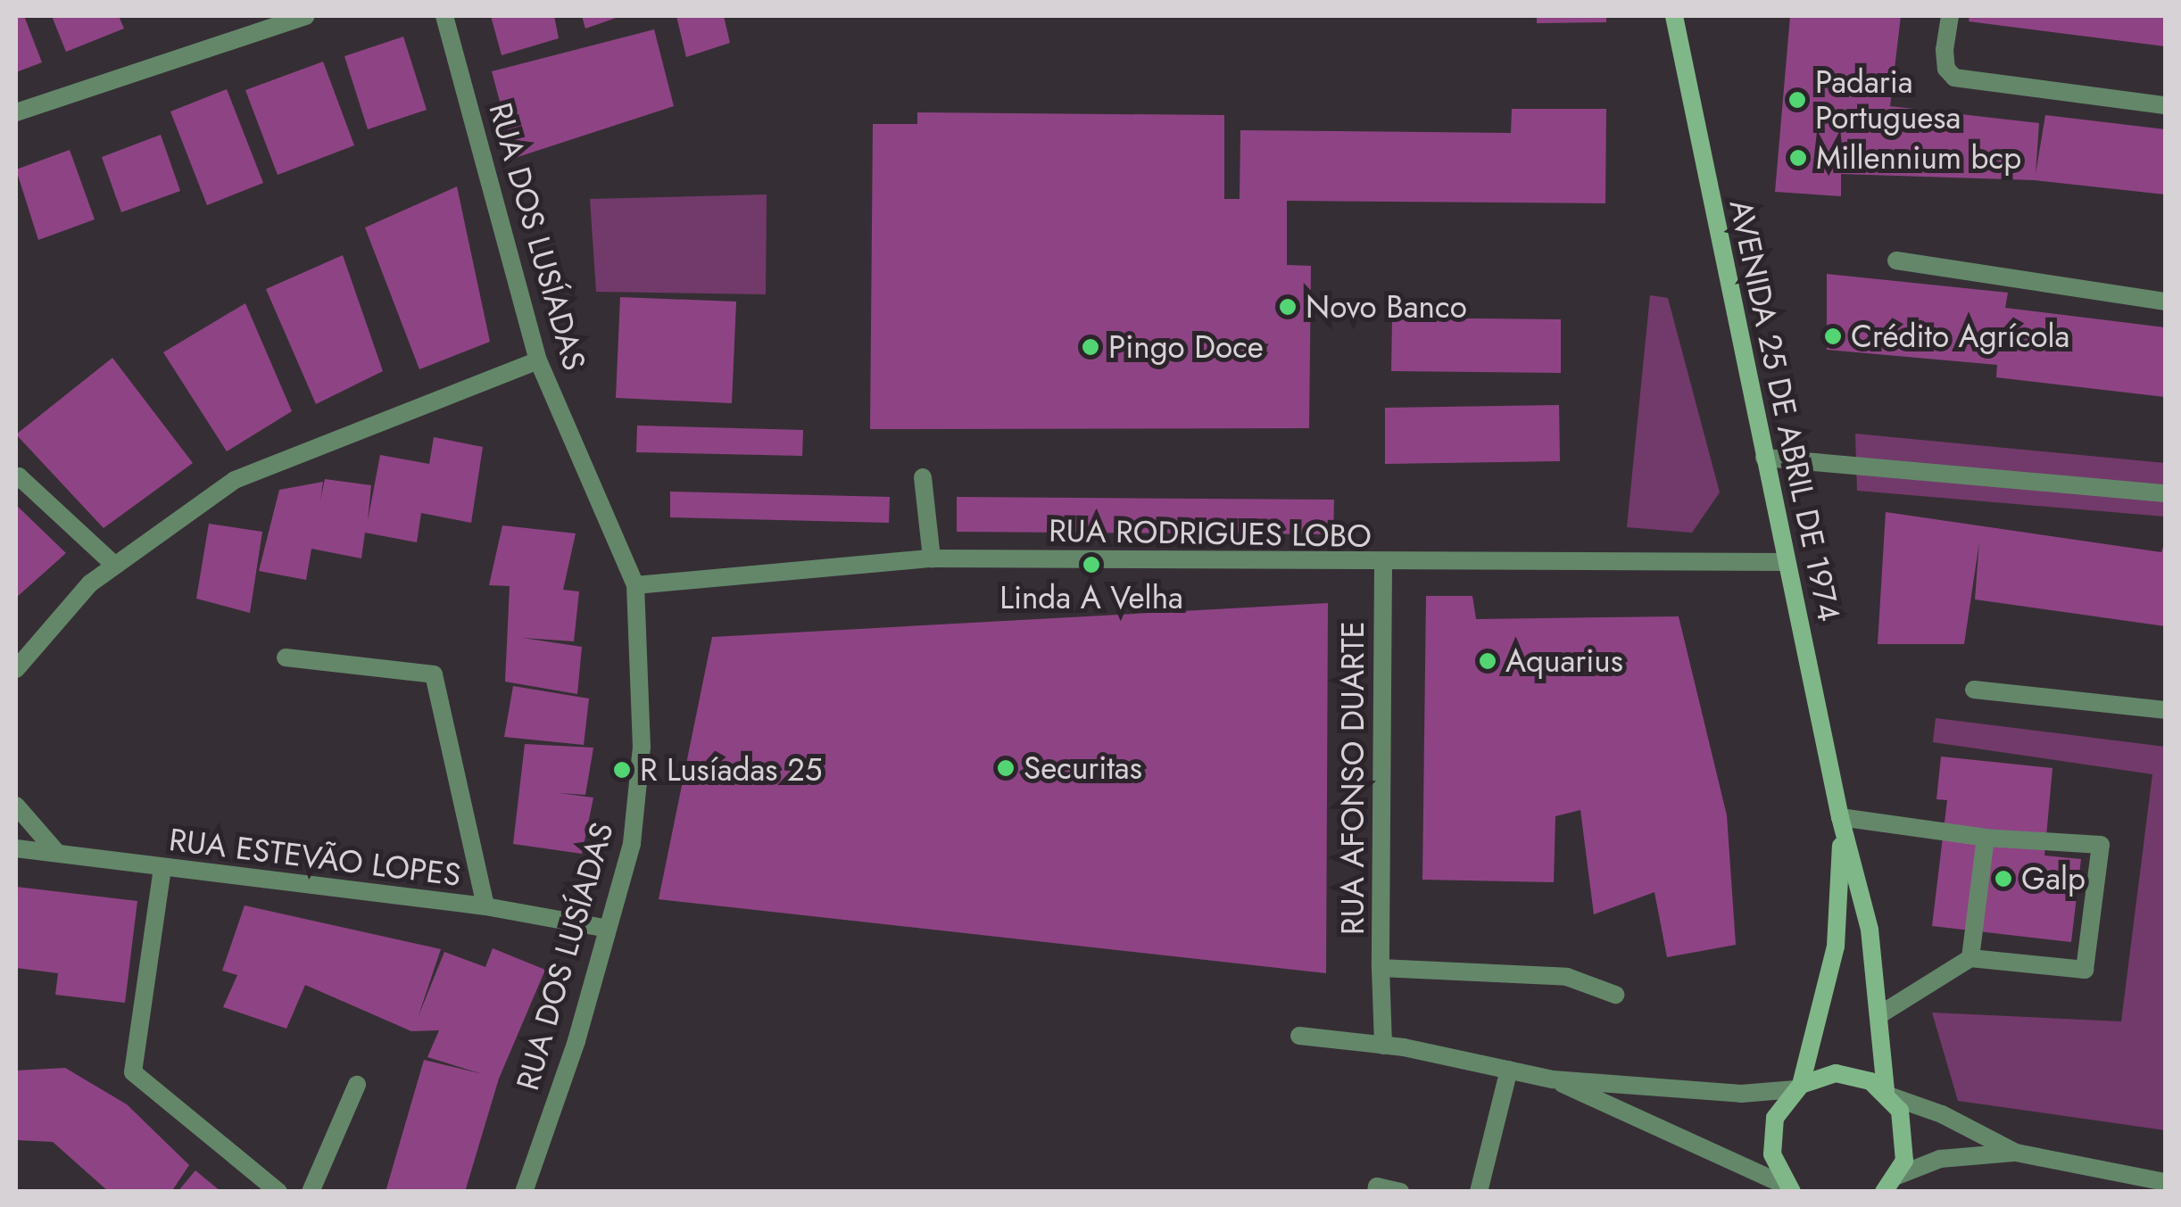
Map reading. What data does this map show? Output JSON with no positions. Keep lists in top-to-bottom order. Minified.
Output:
{"streets":{"street":["RUA DOS LUSÍADAS","AVENIDA 25 DE ABRIL DE 1974","RUA RODRIGUES LOBO","RUA AFONSO DUARTE","RUA ESTEVÃO LOPES"]},"crossings":[["RUA DOS LUSÍADAS","RUA RODRIGUES LOBO"],["RUA DOS LUSÍADAS","RUA ESTEVÃO LOPES"],["AVENIDA 25 DE ABRIL DE 1974","RUA RODRIGUES LOBO"],["RUA RODRIGUES LOBO","RUA AFONSO DUARTE"]],"places":["Padaria Portuguesa","Millennium bcp","Novo Banco","Crédito Agrícola","Pingo Doce","Linda A Velha","Aquarius","Securitas","R Lusíadas 25","Galp"]}
